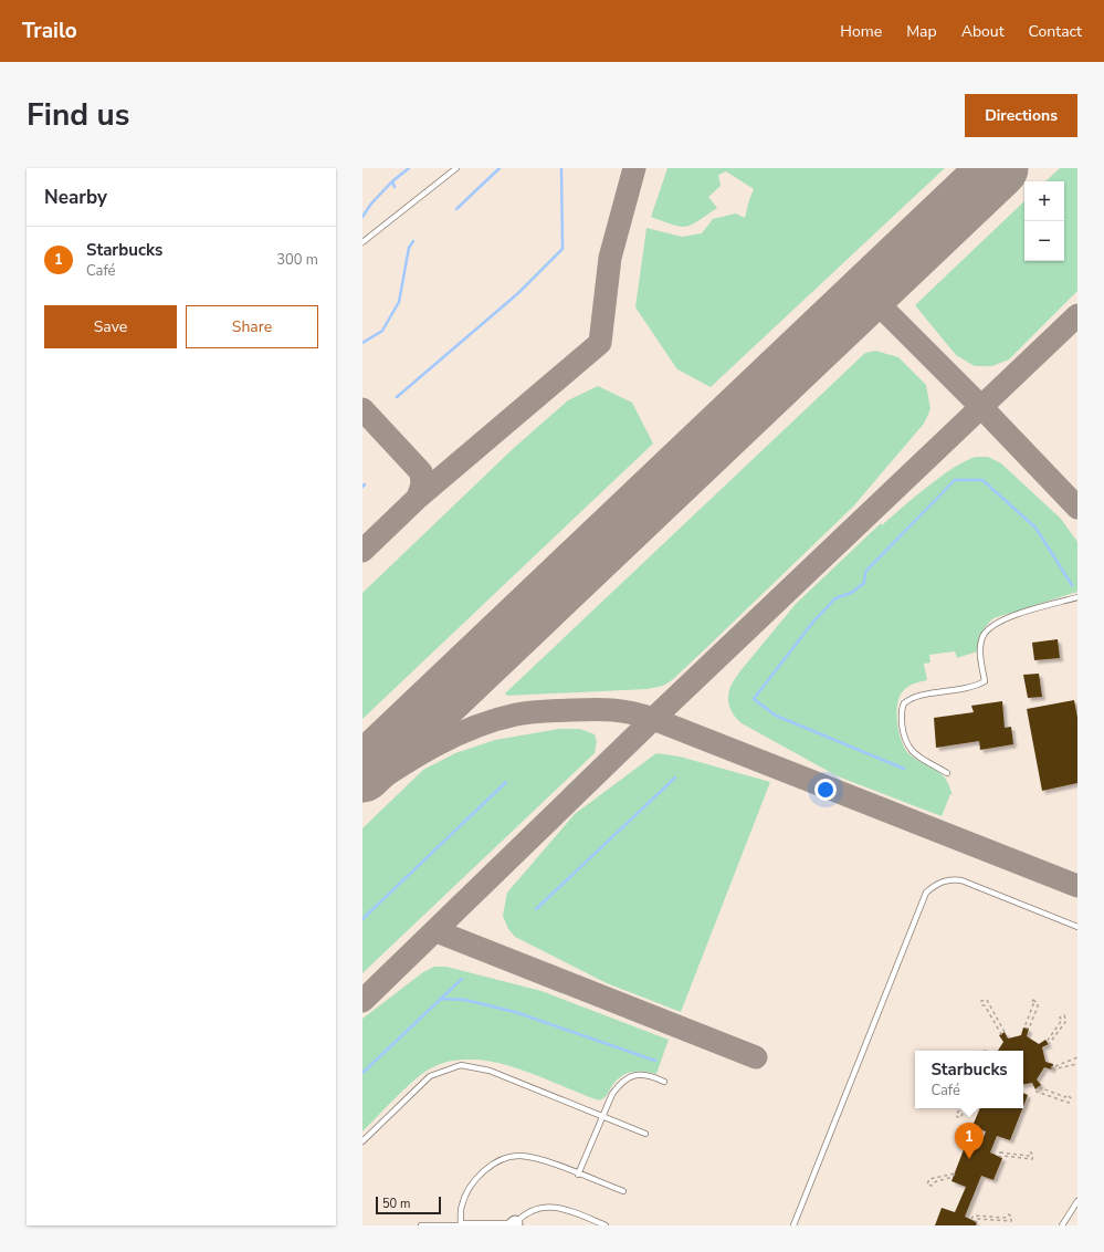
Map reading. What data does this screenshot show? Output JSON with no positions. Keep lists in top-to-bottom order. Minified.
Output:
{"scale_bar":"50 m","page":{"header":"Trailo","nav":["Home","Map","About","Contact"],"title":"Find us","buttons":["Directions",["Save","Share"]],"heading":"Nearby","map_buttons":["+","−"],"list":[{"mark":"1","name":"Starbucks","note":"Café","value":"300 m"}],"popup":["Starbucks","Café"],"pins":"1","scale":"50 m"}}
